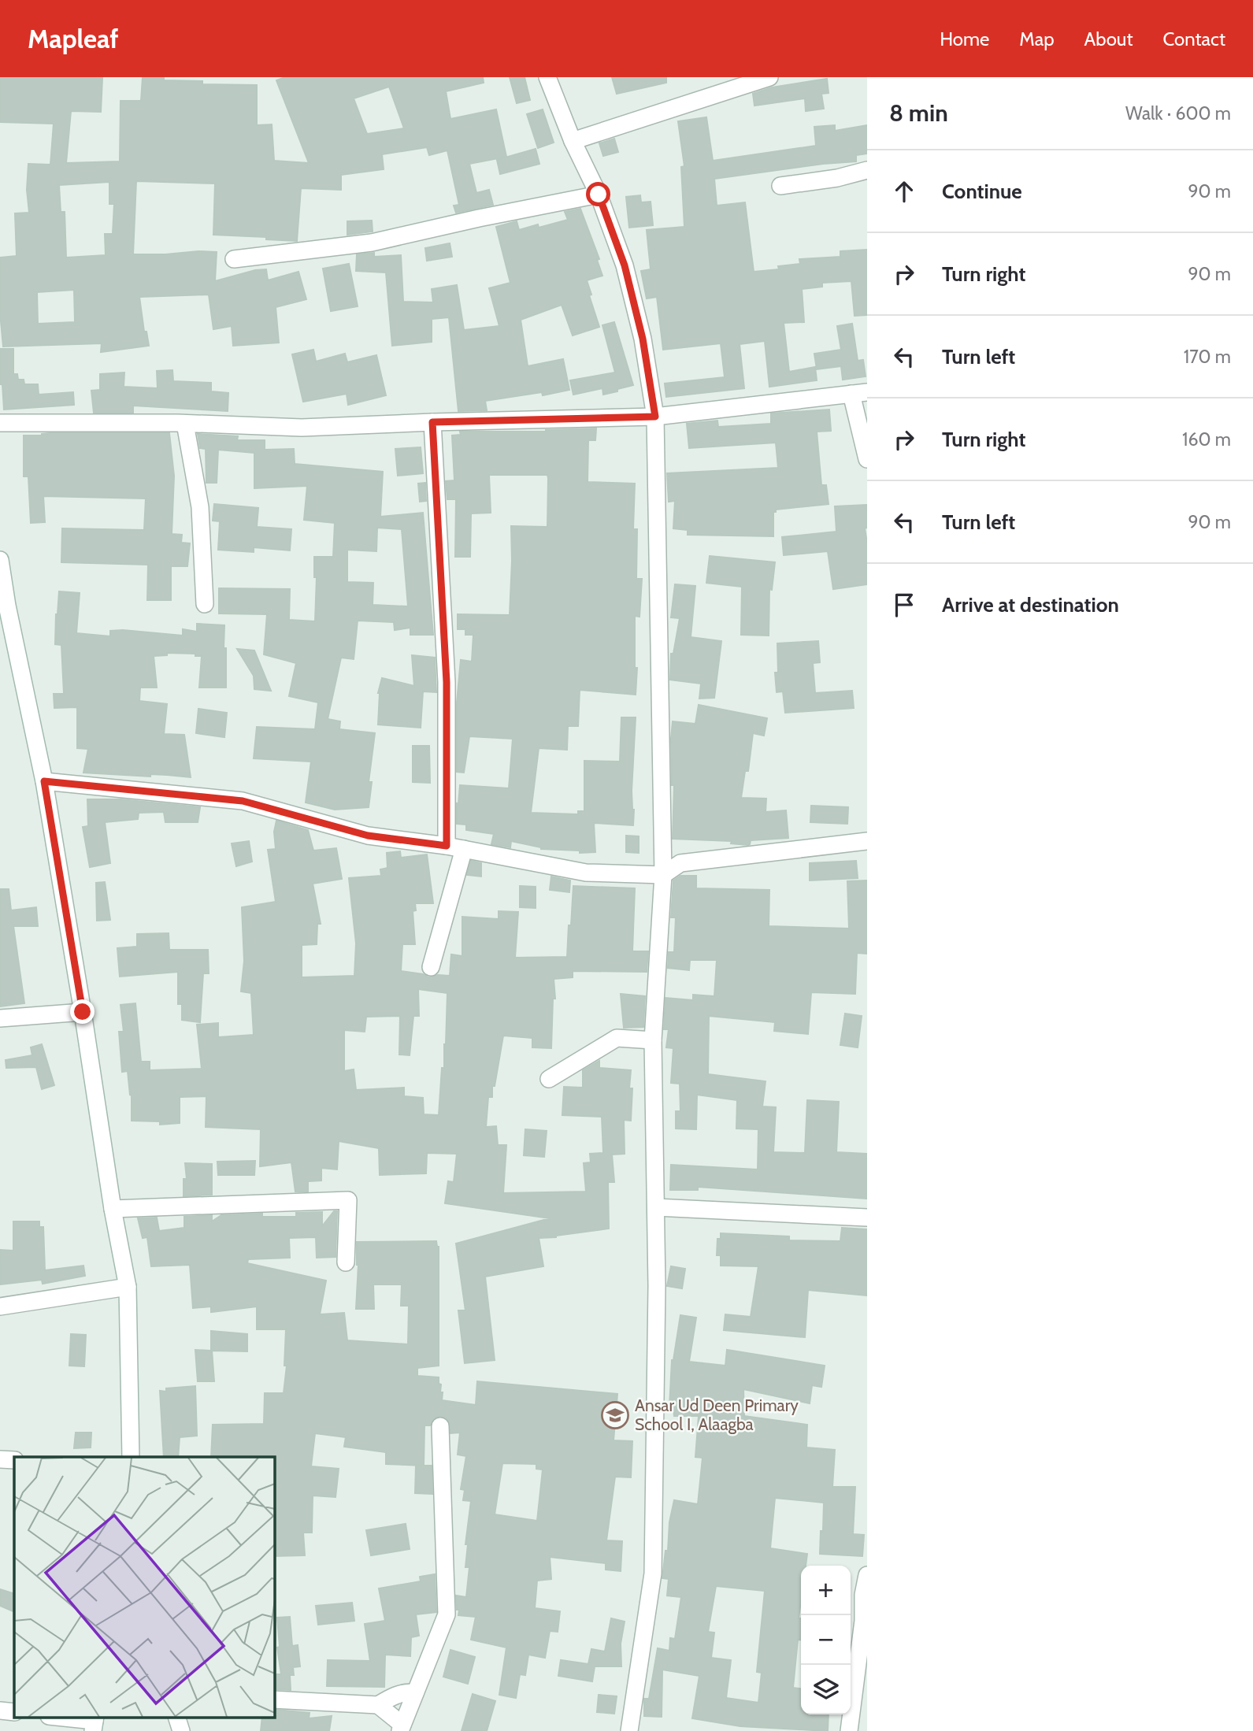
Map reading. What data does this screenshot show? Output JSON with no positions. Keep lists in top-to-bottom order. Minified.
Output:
{"places":{"school or university":["Ansar Ud Deen Primary School I, Alaagba"]},"page":{"header":"Mapleaf","nav":["Home","Map","About","Contact"],"heading":["8 min","Walk · 600 m"],"list":[["Continue","90 m"],["Turn right","90 m"],["Turn left","170 m"],["Turn right","160 m"],["Turn left","90 m"],"Arrive at destination"],"map_buttons":["+","−"]}}
